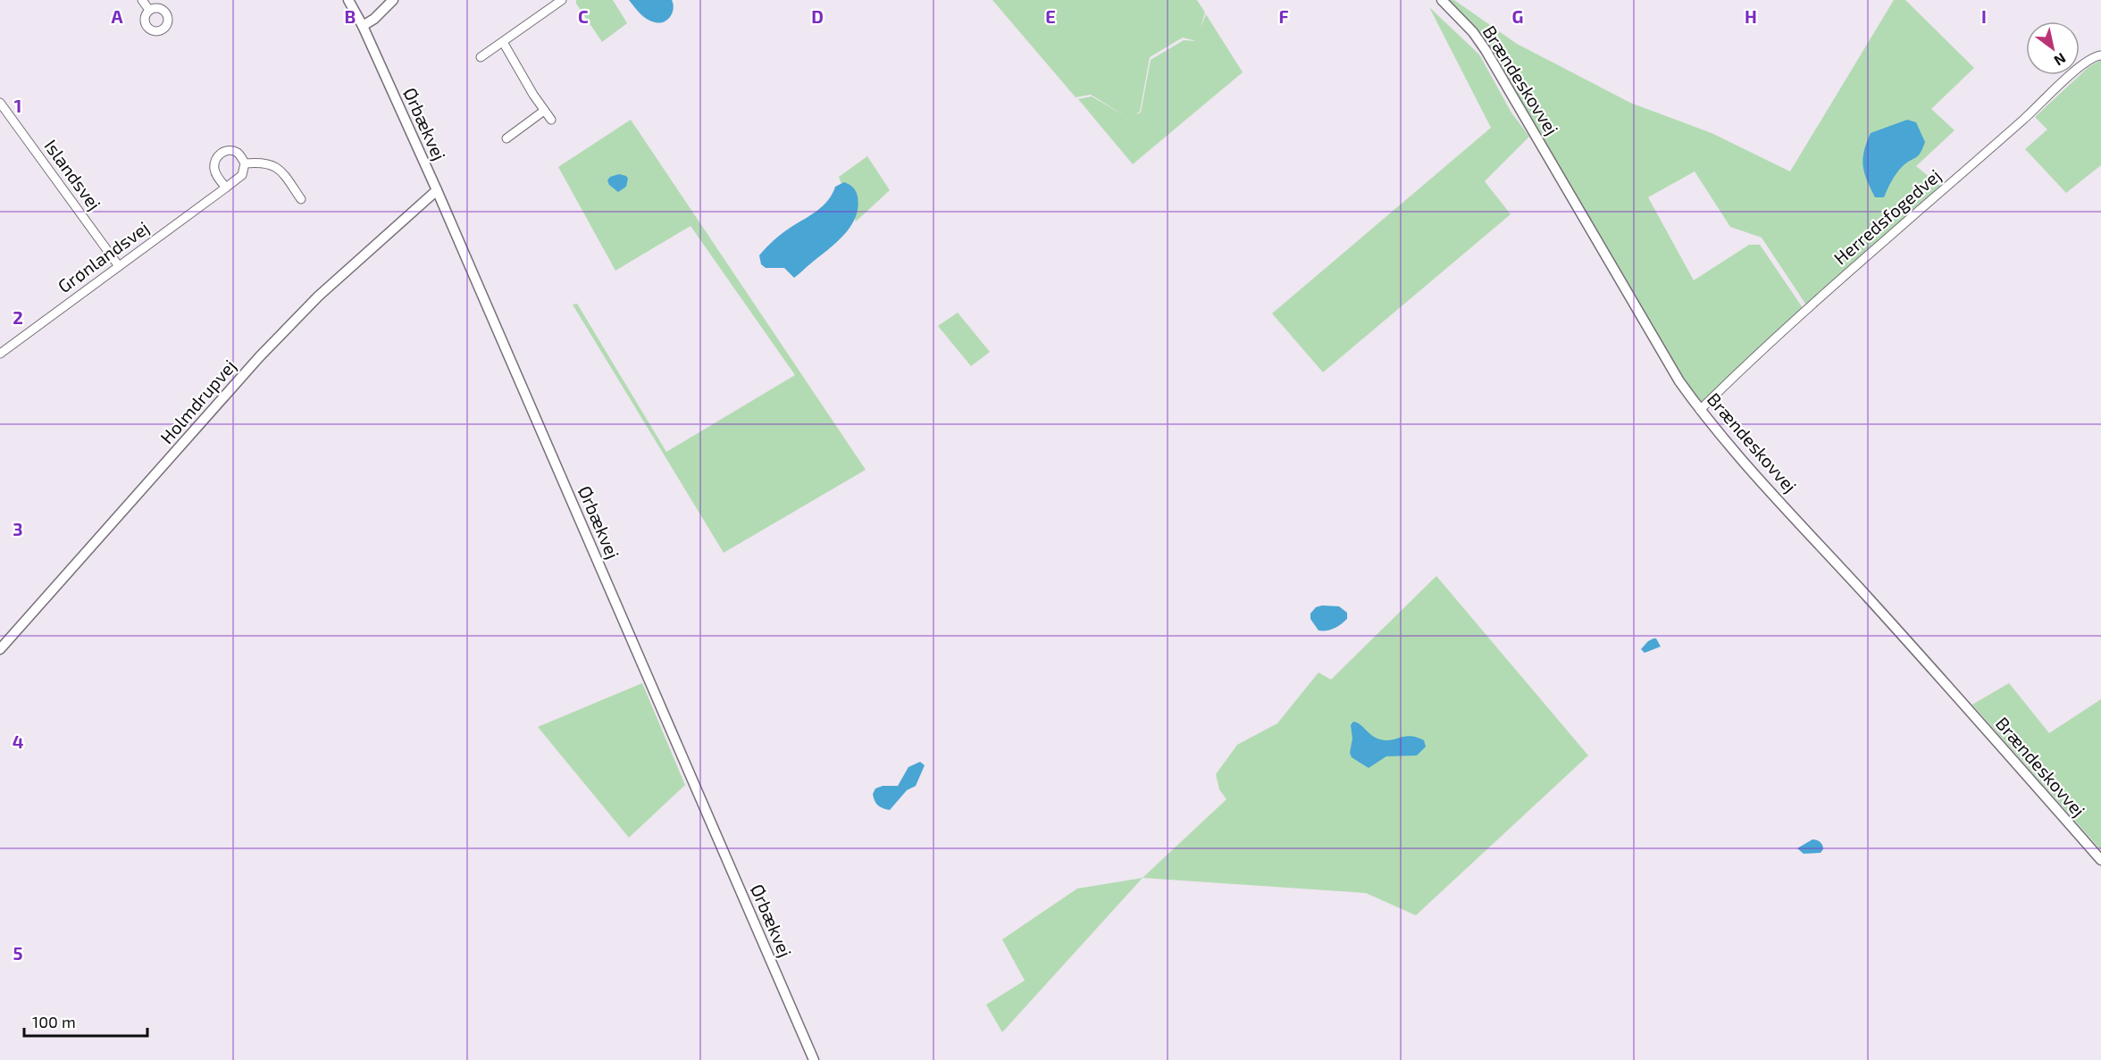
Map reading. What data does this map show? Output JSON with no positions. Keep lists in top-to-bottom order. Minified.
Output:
{"streets":{"street":["Brændeskovvej","Ørbækvej","Islandsvej","Herredsfogedvej","Grønlandsvej","Holmdrupvej"]},"crossings":[["Brændeskovvej","Herredsfogedvej"],["Ørbækvej","Holmdrupvej"],["Islandsvej","Grønlandsvej"]],"scale_bar":"100 m","north":"bottom right","grid":{"columns":["A","B","C","D","E","F","G","H","I"],"rows":["1","2","3","4","5"]}}
